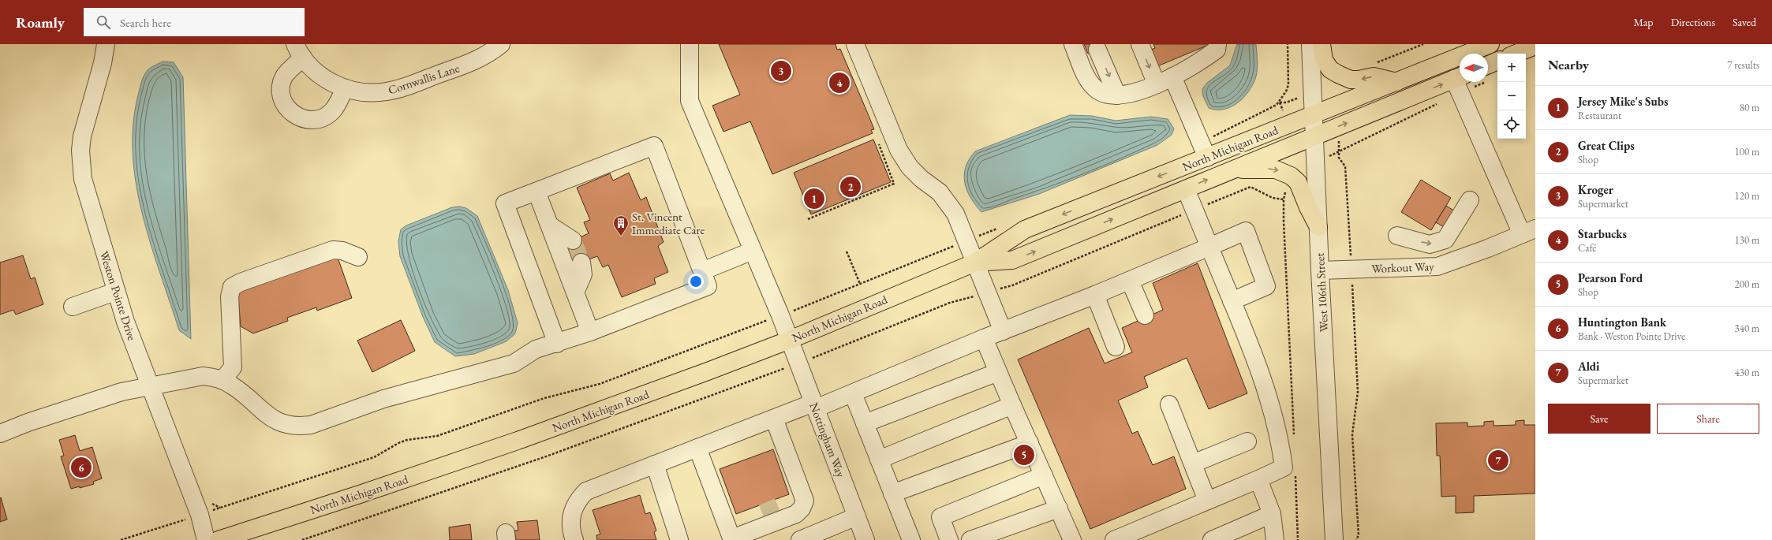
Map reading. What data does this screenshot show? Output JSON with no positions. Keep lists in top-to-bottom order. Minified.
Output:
{"streets":{"main road":["North Michigan Road"],"street":["Cornwallis Lane","Workout Way","West 106th Street","Weston Pointe Drive","Nottingham Way"]},"crossings":[["North Michigan Road","West 106th Street"],["North Michigan Road","Nottingham Way"],["Workout Way","West 106th Street"]],"places":{"building":["St. Vincent Immediate Care"]},"north":"left","page":{"header":"Roamly","search":"Search here","nav":["Map","Directions","Saved"],"heading":["Nearby","7 results"],"map_buttons":["+","−"],"pins":["3","4","2","1","5","7","6"],"list":[{"mark":"1","name":"Jersey Mike's Subs","note":"Restaurant","value":"80 m"},{"mark":"2","name":"Great Clips","note":"Shop","value":"100 m"},{"mark":"3","name":"Kroger","note":"Supermarket","value":"120 m"},{"mark":"4","name":"Starbucks","note":"Café","value":"130 m"},{"mark":"5","name":"Pearson Ford","note":"Shop","value":"200 m"},{"mark":"6","name":"Huntington Bank","note":"Bank · Weston Pointe Drive","value":"340 m"},{"mark":"7","name":"Aldi","note":"Supermarket","value":"430 m"}],"buttons":["Save","Share"]}}
